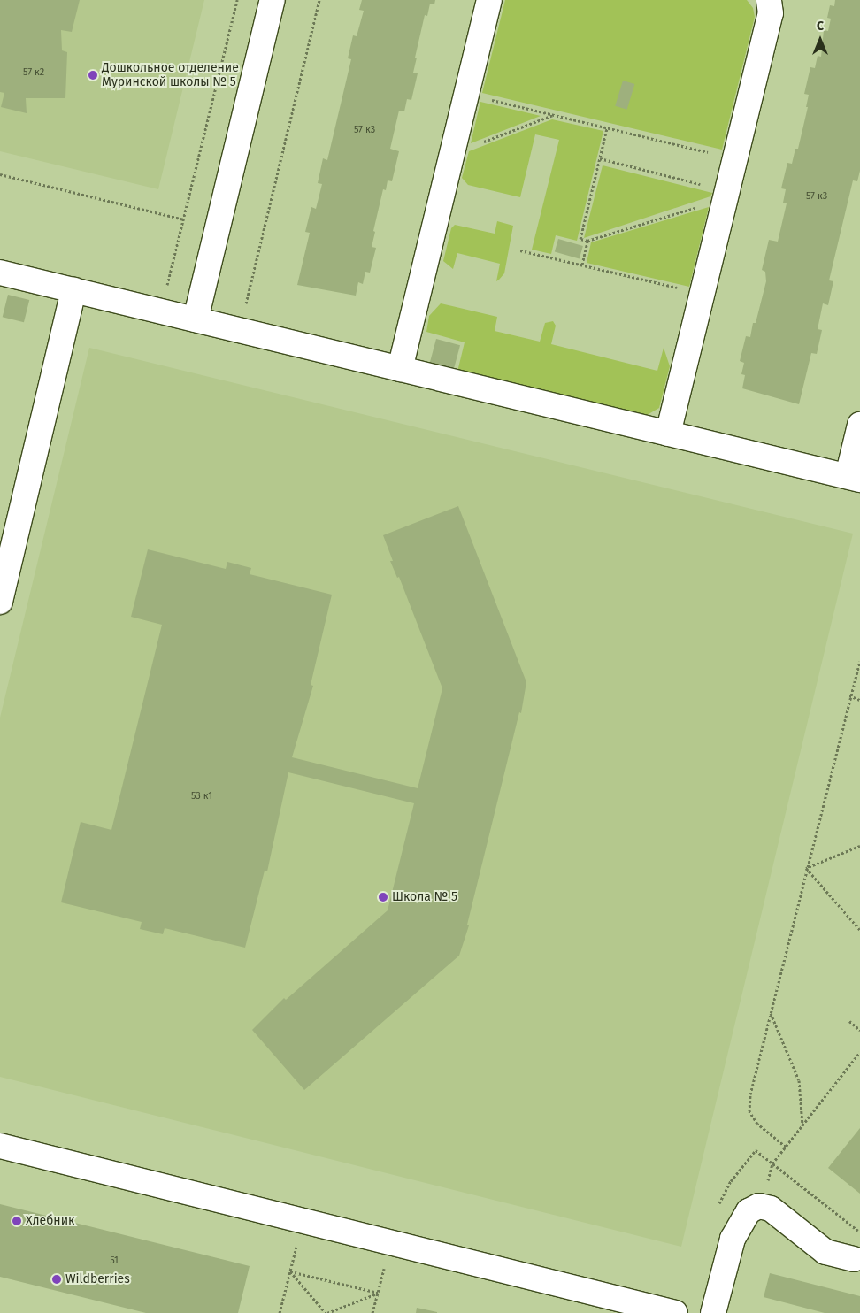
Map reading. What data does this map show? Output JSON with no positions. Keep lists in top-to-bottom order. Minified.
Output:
{"places":["Дошкольное отделение Муринской школы № 5","Школа № 5","Хлебник","Wildberries"],"house_numbers":["57 к2","57 к3","57 к3","53 к1","51"],"north":"top"}
